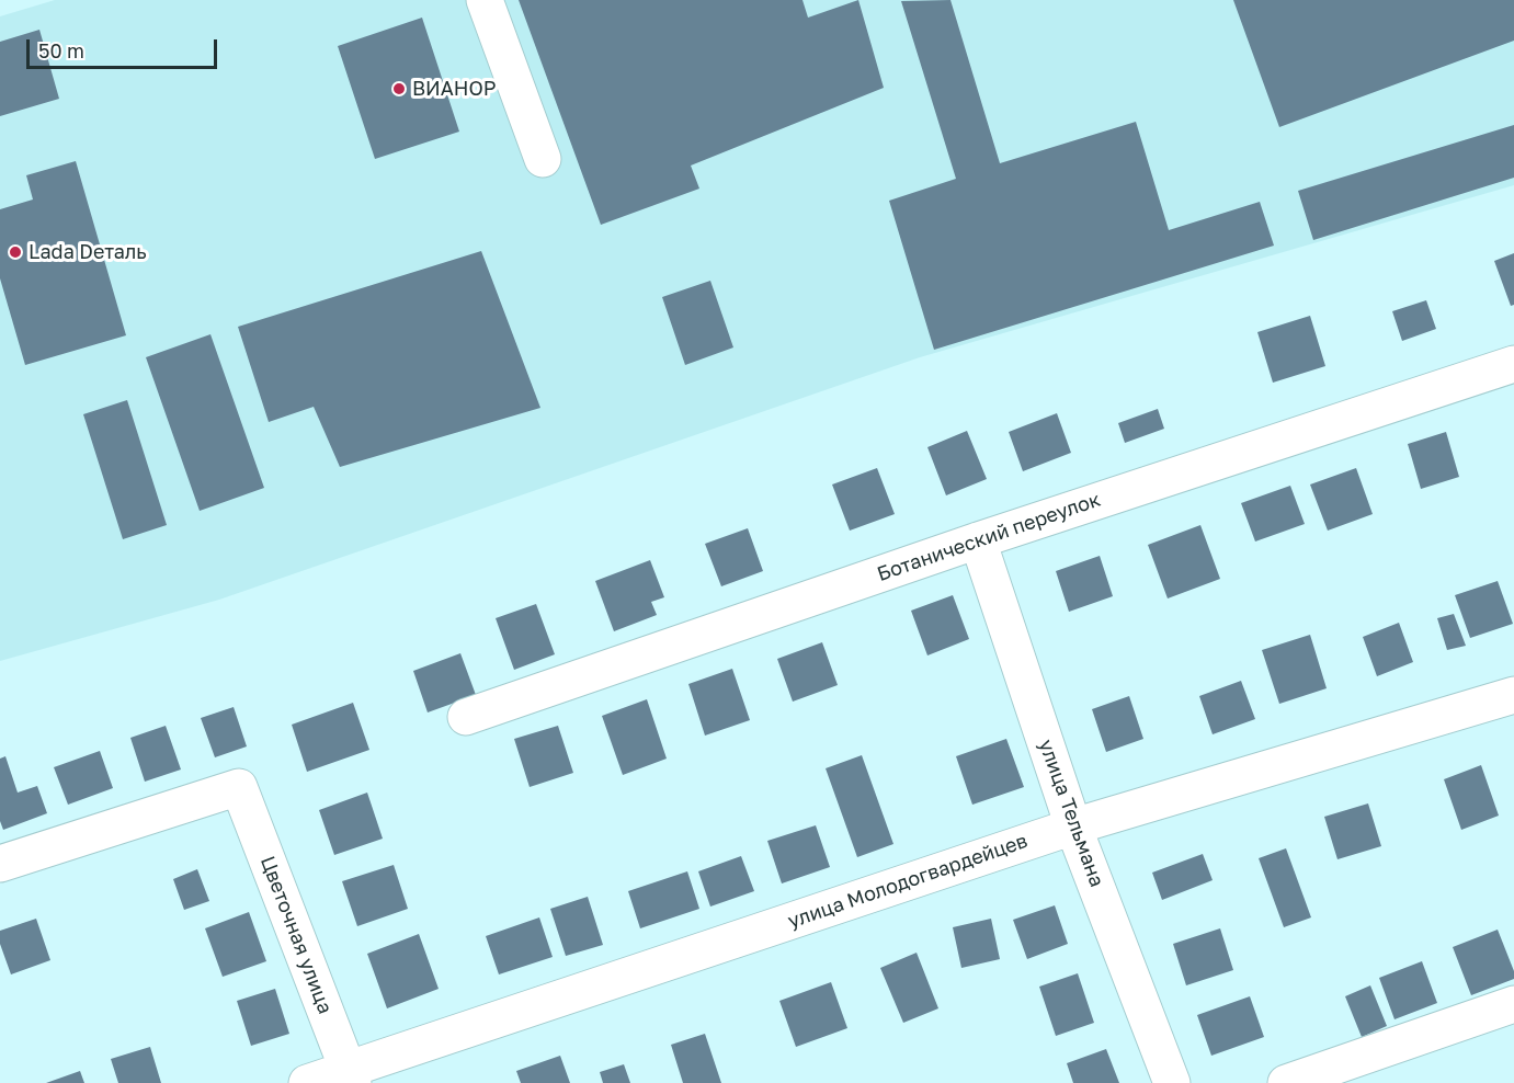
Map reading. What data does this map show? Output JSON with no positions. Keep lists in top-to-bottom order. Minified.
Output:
{"streets":{"street":["Ботанический переулок","улица Тельмана","улица Молодогвардейцев","Цветочная улица"]},"crossings":[["Ботанический переулок","улица Тельмана"],["улица Тельмана","улица Молодогвардейцев"],["улица Молодогвардейцев","Цветочная улица"]],"places":["ВИАНОР","Lada Dеталь"],"scale_bar":"50 m"}
